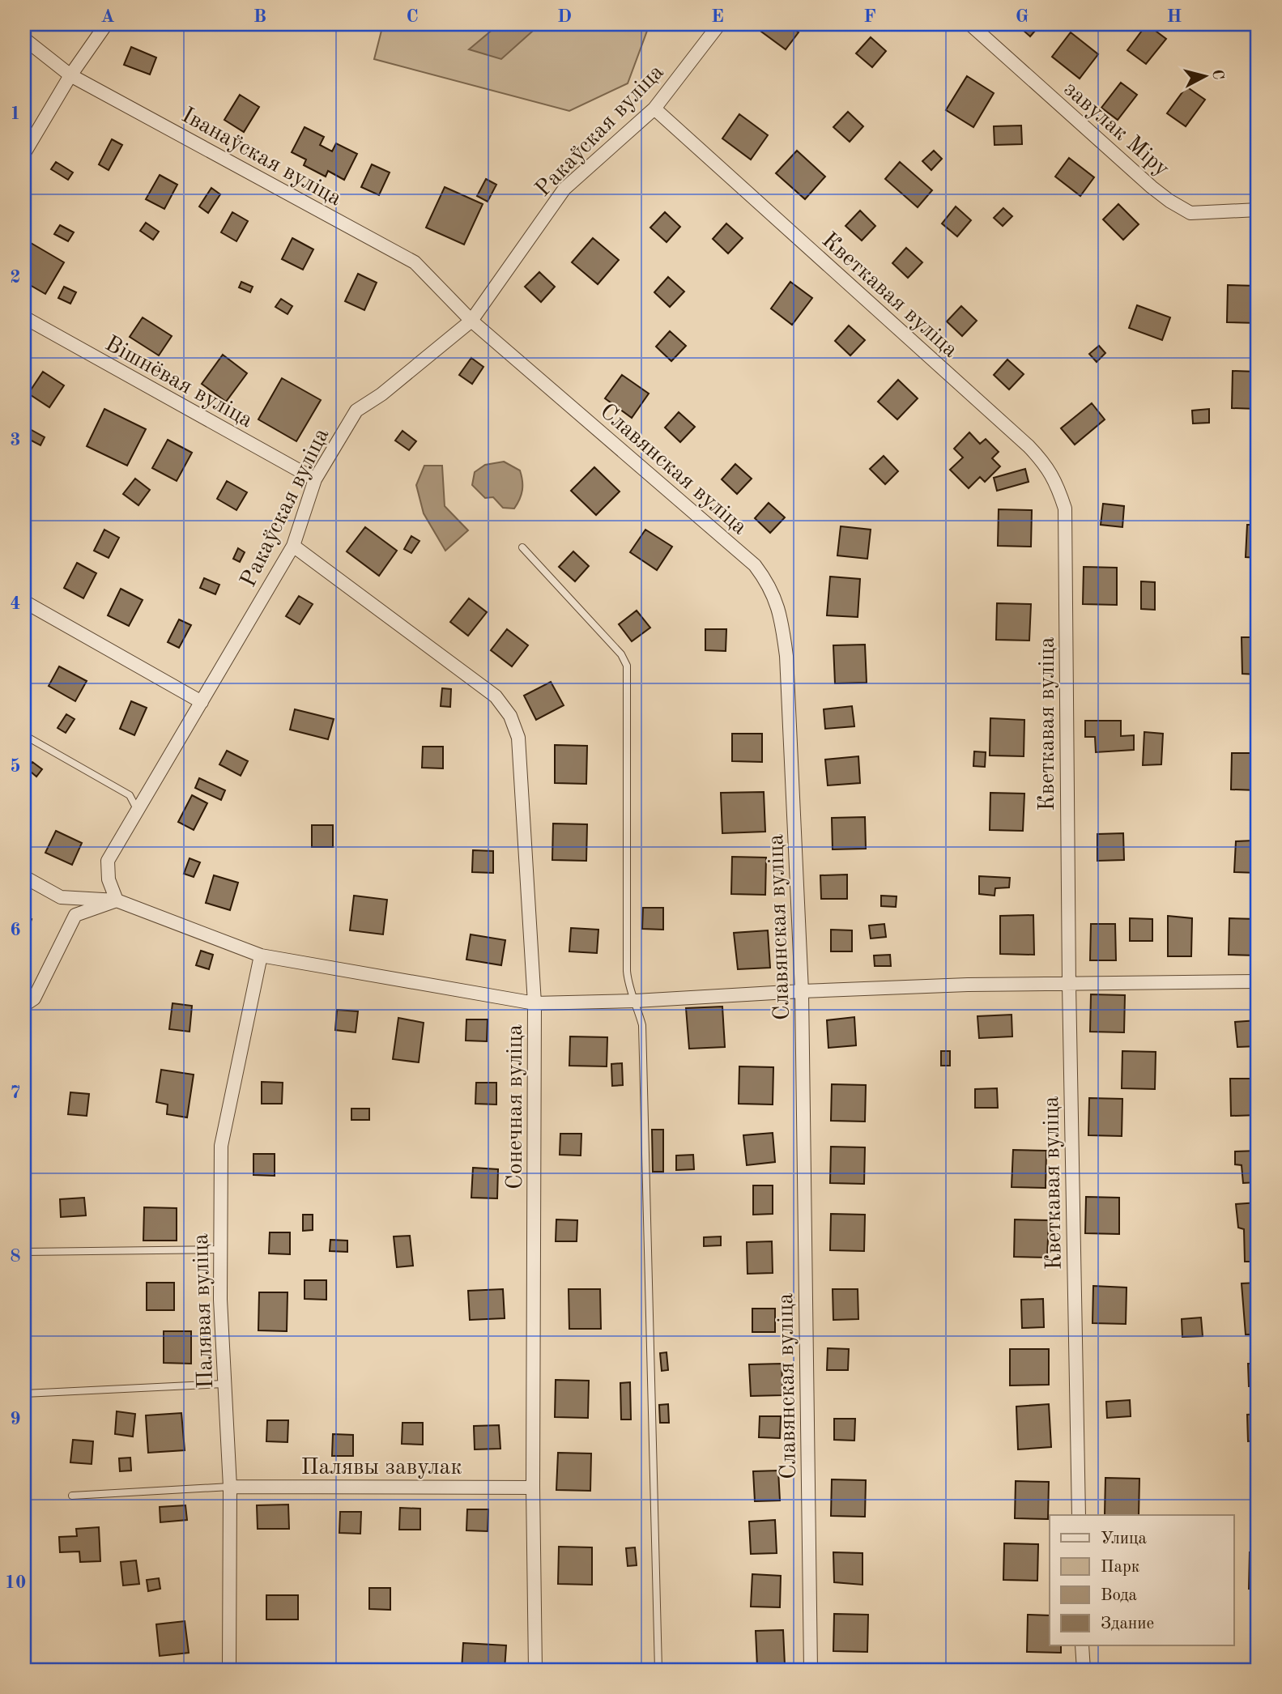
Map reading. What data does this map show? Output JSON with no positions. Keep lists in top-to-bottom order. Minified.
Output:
{"streets":{"street":["завулак Міру","Ракаўская вуліца","Іванаўская вуліца","Кветкавая вуліца","Вішнёвая вуліца","Славянская вуліца","Сонечная вуліца","Палявая вуліца","Палявы завулак"]},"crossings":[["Ракаўская вуліца","Іванаўская вуліца"],["Ракаўская вуліца","Кветкавая вуліца"],["Ракаўская вуліца","Вішнёвая вуліца"],["Ракаўская вуліца","Славянская вуліца"],["Ракаўская вуліца","Сонечная вуліца"],["Іванаўская вуліца","Славянская вуліца"],["Сонечная вуліца","Палявы завулак"],["Палявая вуліца","Палявы завулак"]],"legend":["Улица","Парк","Вода","Здание"],"north":"right","grid":{"columns":["A","B","C","D","E","F","G","H"],"rows":["1","2","3","4","5","6","7","8","9","10"]}}
